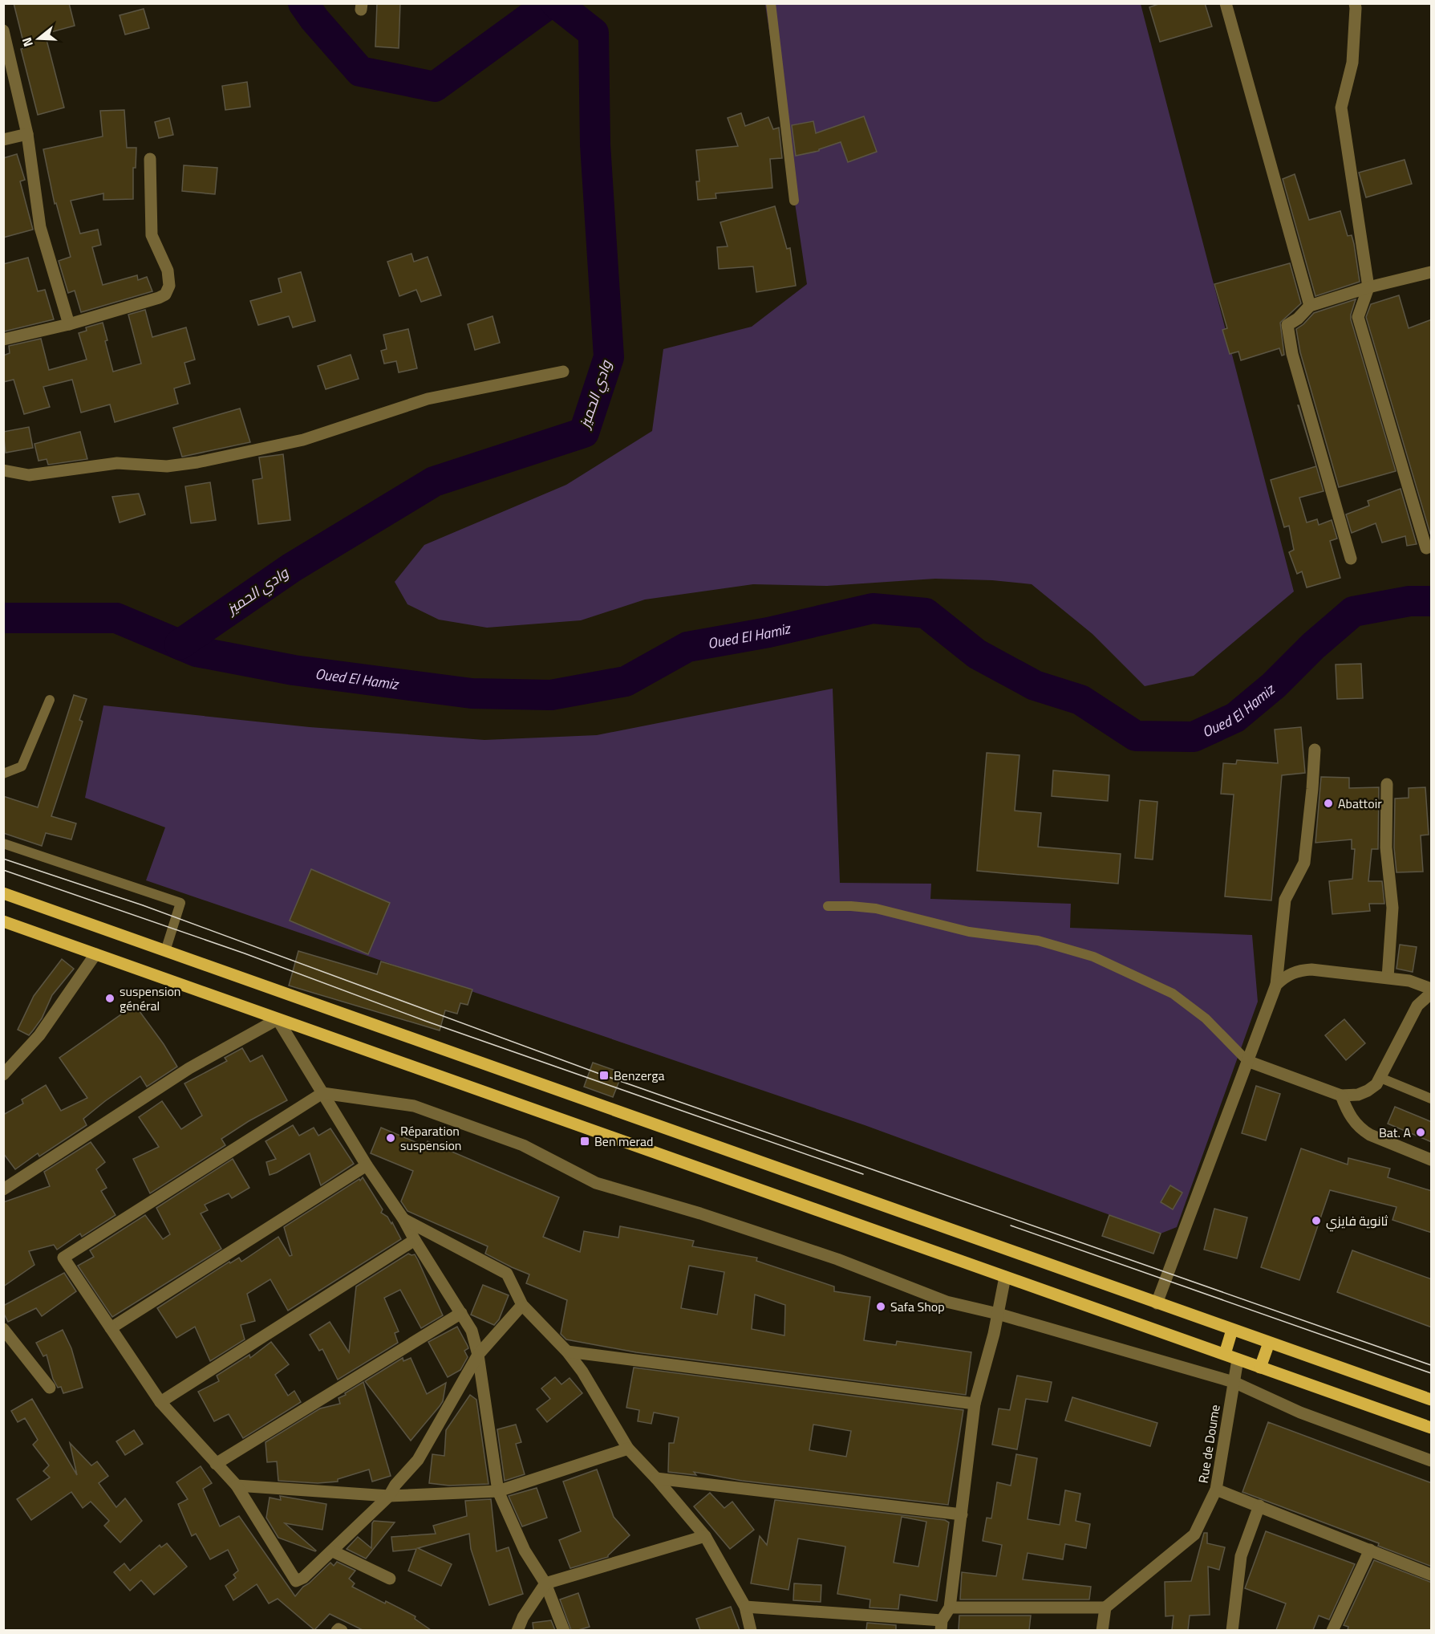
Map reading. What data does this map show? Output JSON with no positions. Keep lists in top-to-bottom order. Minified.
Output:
{"streets":{"street":["Rue de Doume"]},"water":["وادي الحميز","Oued El Hamiz"],"places":{"other":["Abattoir","suspension général","Bat. A","Réparation suspension","ثانوية فايزي","Safa Shop"],"transit":["Benzerga","Ben merad"]},"north":"left"}
